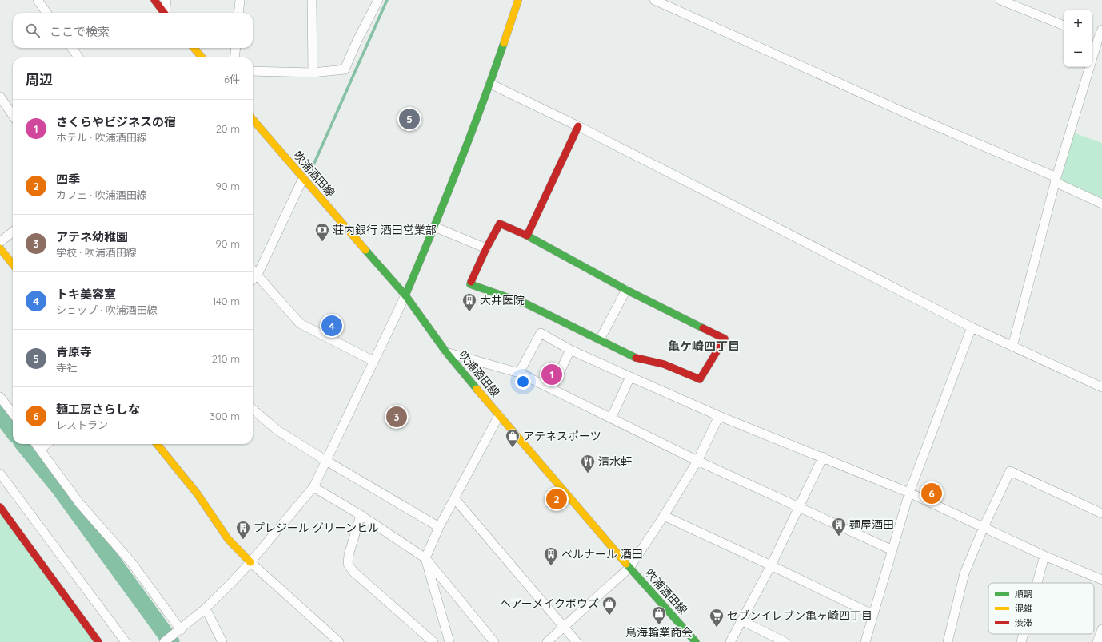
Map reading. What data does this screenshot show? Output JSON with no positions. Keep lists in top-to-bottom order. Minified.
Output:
{"streets":{"street":["吹浦酒田線"]},"districts":["亀ケ崎四丁目"],"places":{"bank":["荘内銀行 酒田営業部"],"building":["大井医院","麺屋酒田","プレジール グリーンヒル","ベルナール 酒田"],"shop":["アテネスポーツ","ヘアーメイクボウズ","鳥海輪業商会"],"restaurant":["清水軒"],"supermarket":["セブンイレブン亀ヶ崎四丁目"]},"legend":["順調","混雑","渋滞"],"page":{"map_buttons":["+","−"],"search":"ここで検索","heading":["周辺","6件"],"list":[{"mark":"1","name":"さくらやビジネスの宿","note":"ホテル · 吹浦酒田線","value":"20 m"},{"mark":"2","name":"四季","note":"カフェ · 吹浦酒田線","value":"90 m"},{"mark":"3","name":"アテネ幼稚園","note":"学校 · 吹浦酒田線","value":"90 m"},{"mark":"4","name":"トキ美容室","note":"ショップ · 吹浦酒田線","value":"140 m"},{"mark":"5","name":"青原寺","note":"寺社","value":"210 m"},{"mark":"6","name":"麺工房さらしな","note":"レストラン","value":"300 m"}],"pins":["5","4","1","3","6","2"]}}
